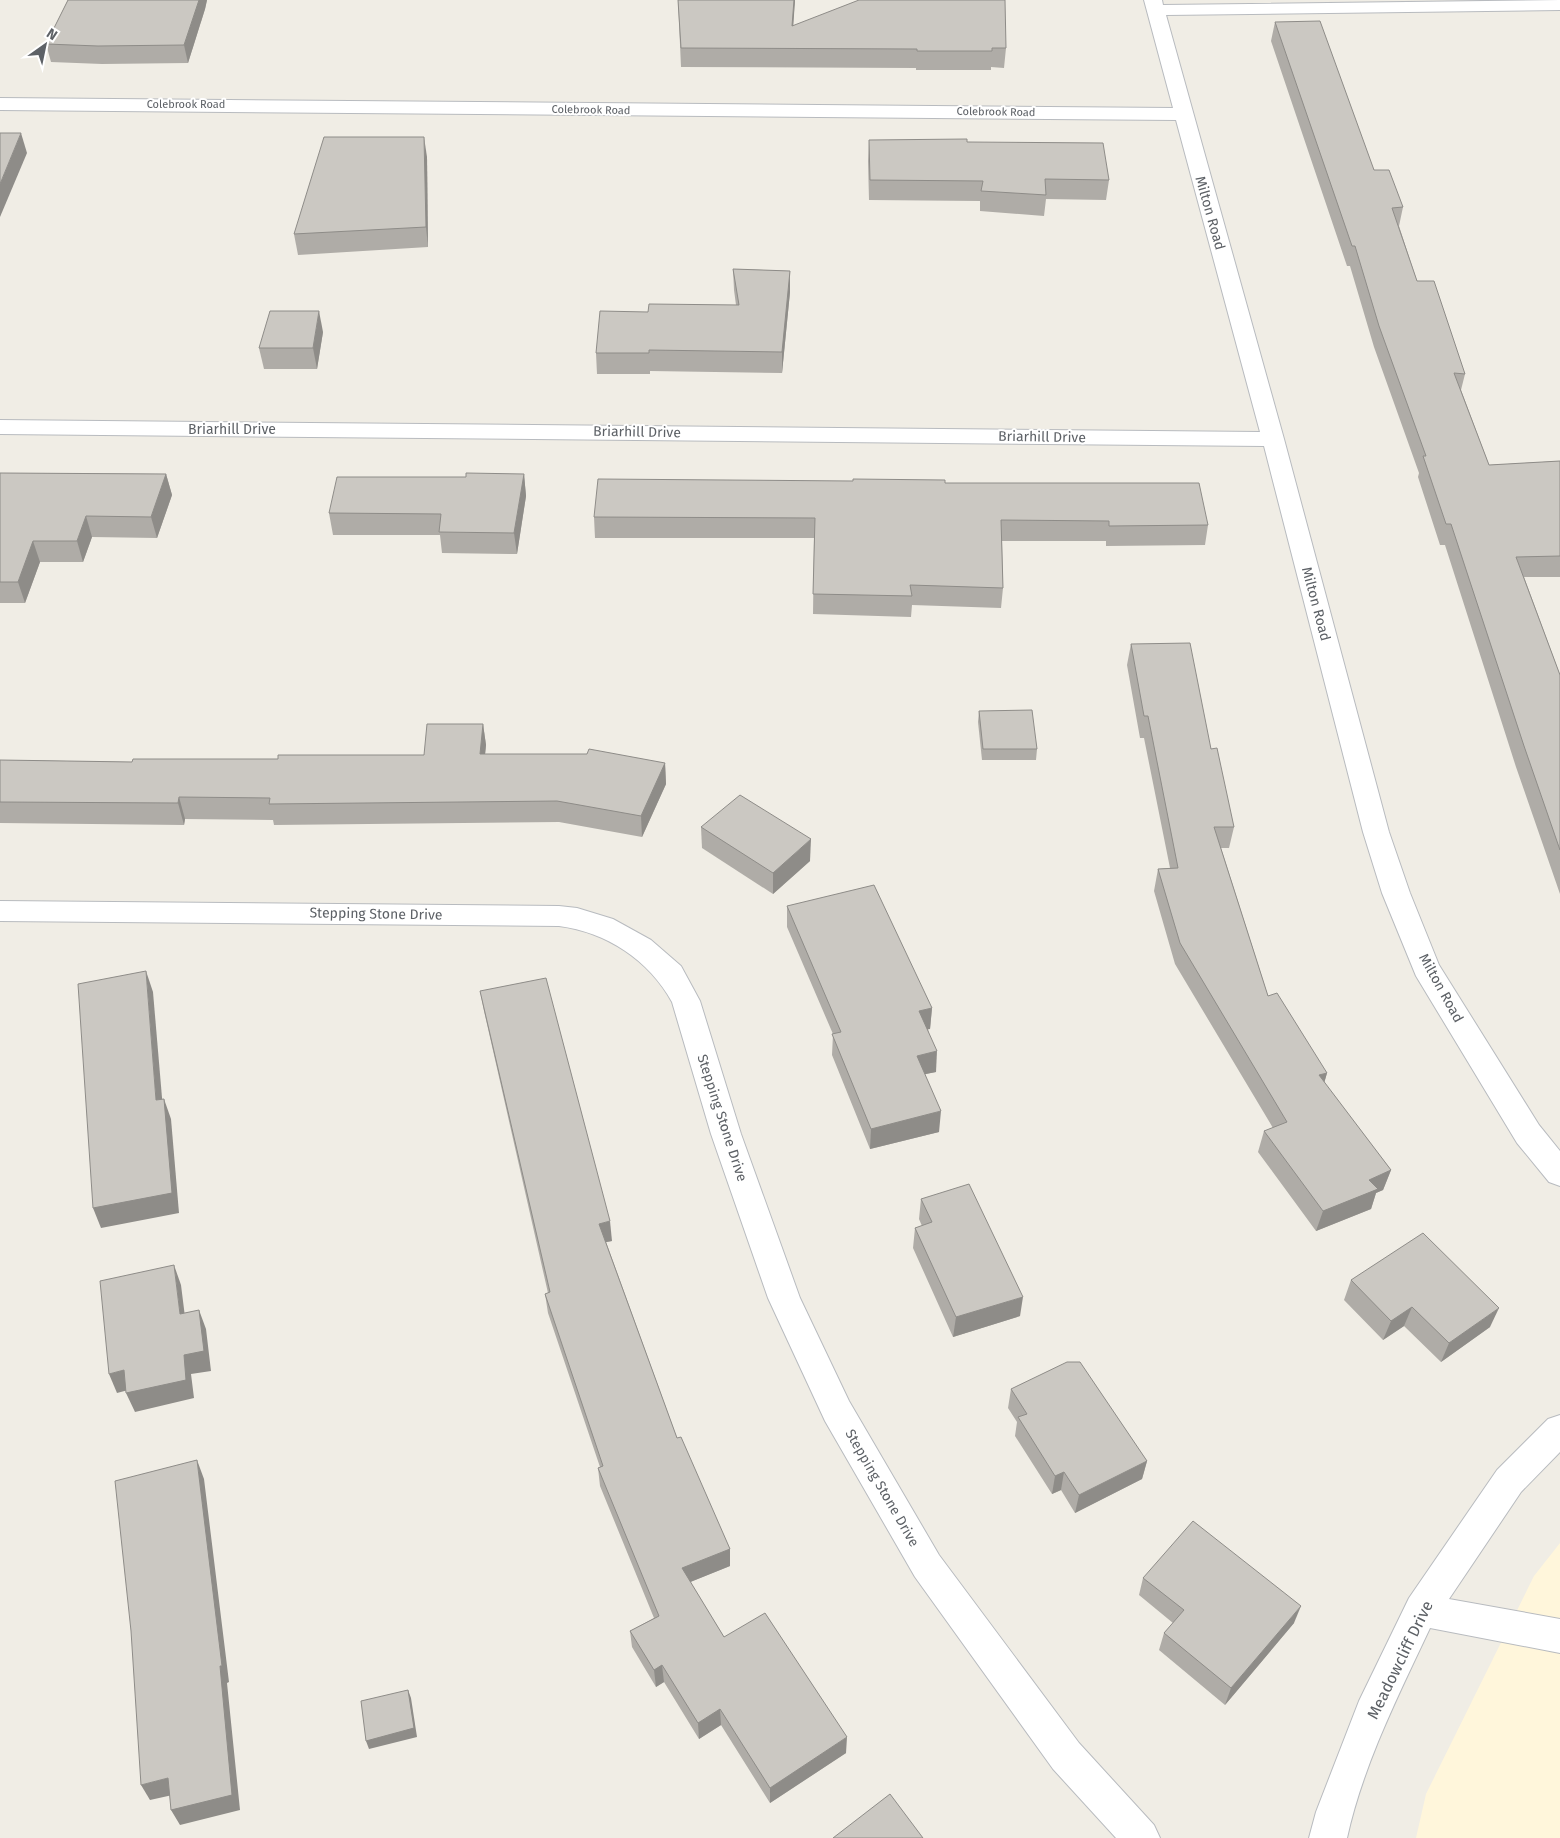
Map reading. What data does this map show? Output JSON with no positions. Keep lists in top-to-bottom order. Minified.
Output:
{"streets":{"street":["Colebrook Road","Milton Road","Briarhill Drive","Stepping Stone Drive","Meadowcliff Drive"]},"crossings":[["Colebrook Road","Milton Road"],["Milton Road","Briarhill Drive"]],"north":"top right"}
